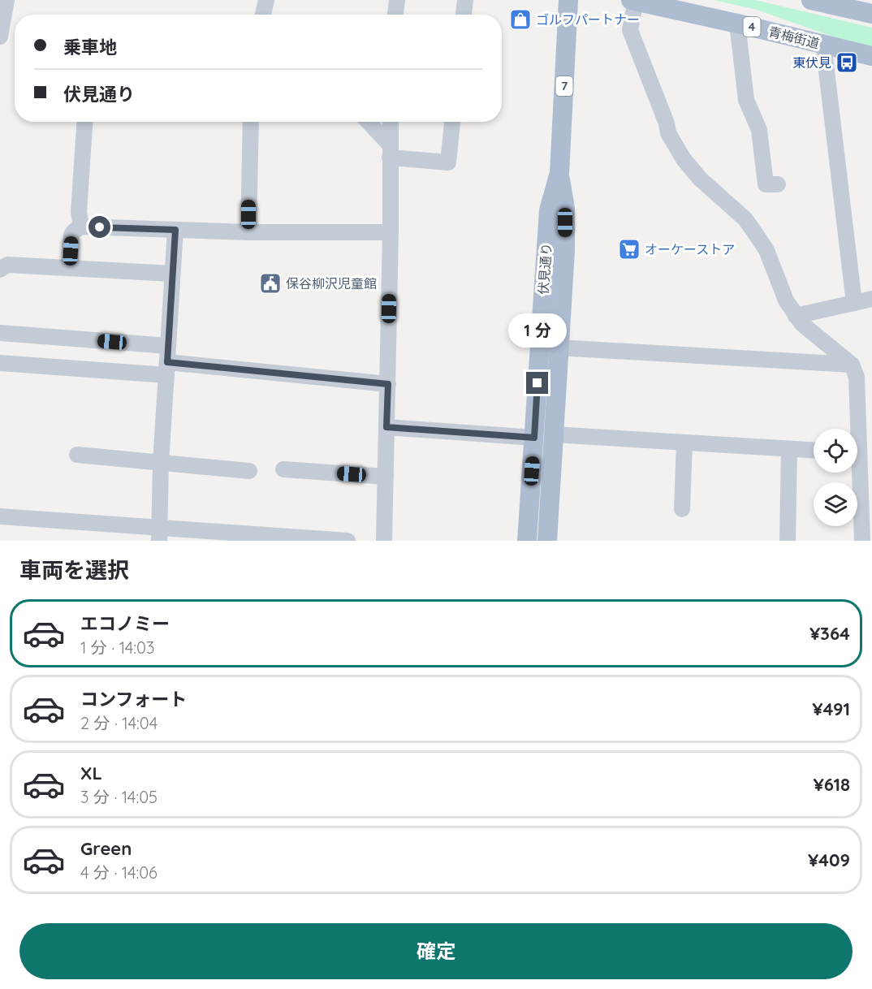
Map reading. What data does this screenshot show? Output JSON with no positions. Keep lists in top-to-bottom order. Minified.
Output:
{"streets":{"main road":["4","青梅街道","7","伏見通り"]},"places":{"shop":["ゴルフパートナー"],"bus stop":["東伏見"],"supermarket":["オーケーストア"],"public building":["保谷柳沢児童館"]},"page":{"banner":["乗車地","伏見通り"],"bubble":"1 分","heading":"車両を選択","list":[{"name":"エコノミー","note":"1 分 · 14:03","value":"¥364"},{"name":"コンフォート","note":"2 分 · 14:04","value":"¥491"},{"name":"XL","note":"3 分 · 14:05","value":"¥618"},{"name":"Green","note":"4 分 · 14:06","value":"¥409"}],"buttons":"確定"}}
